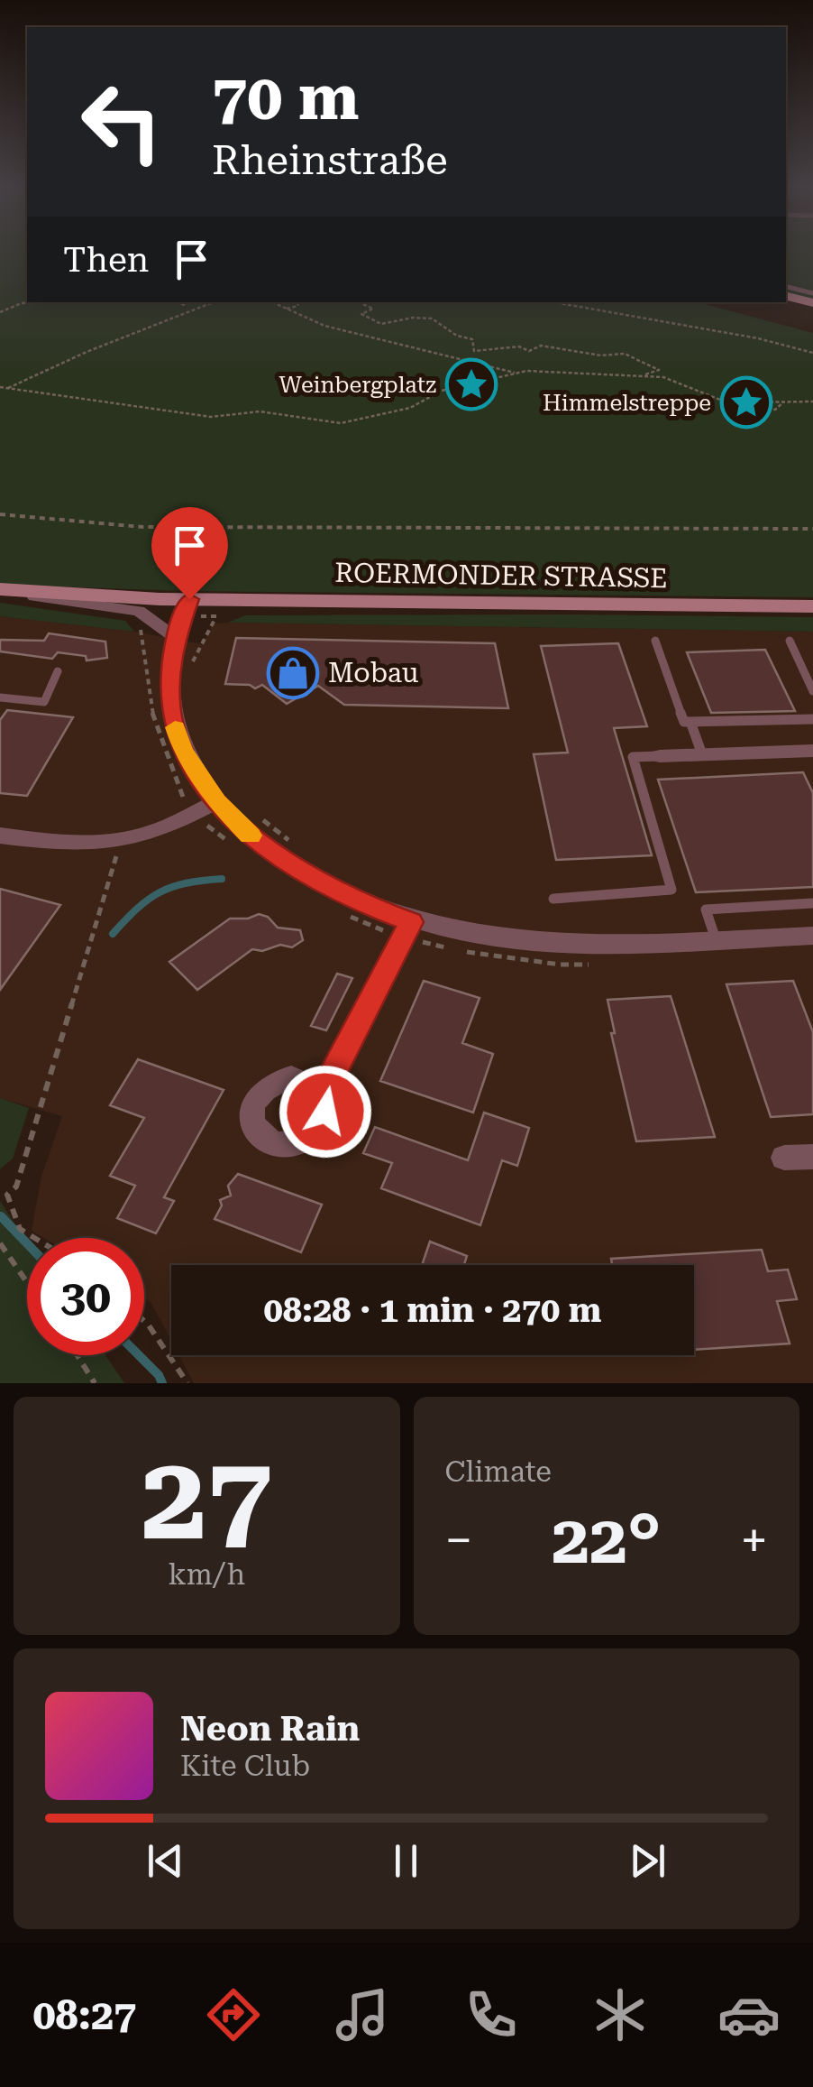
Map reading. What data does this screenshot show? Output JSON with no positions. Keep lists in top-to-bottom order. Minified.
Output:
{"streets":{"main road":["ROERMONDER STRASSE"]},"places":{"place":["Weinbergplatz","Himmelstreppe"],"shop":["Mobau"]},"page":{"turn":["70 m","Rheinstraße"],"then":"Then","limit":"30","trip":"08:28 · 1 min · 270 m","tile":[["27","km/h"],"Climate"],"heat":["−","22°","+"],"song":["Neon Rain","Kite Club"],"tabs":"08:27"}}
